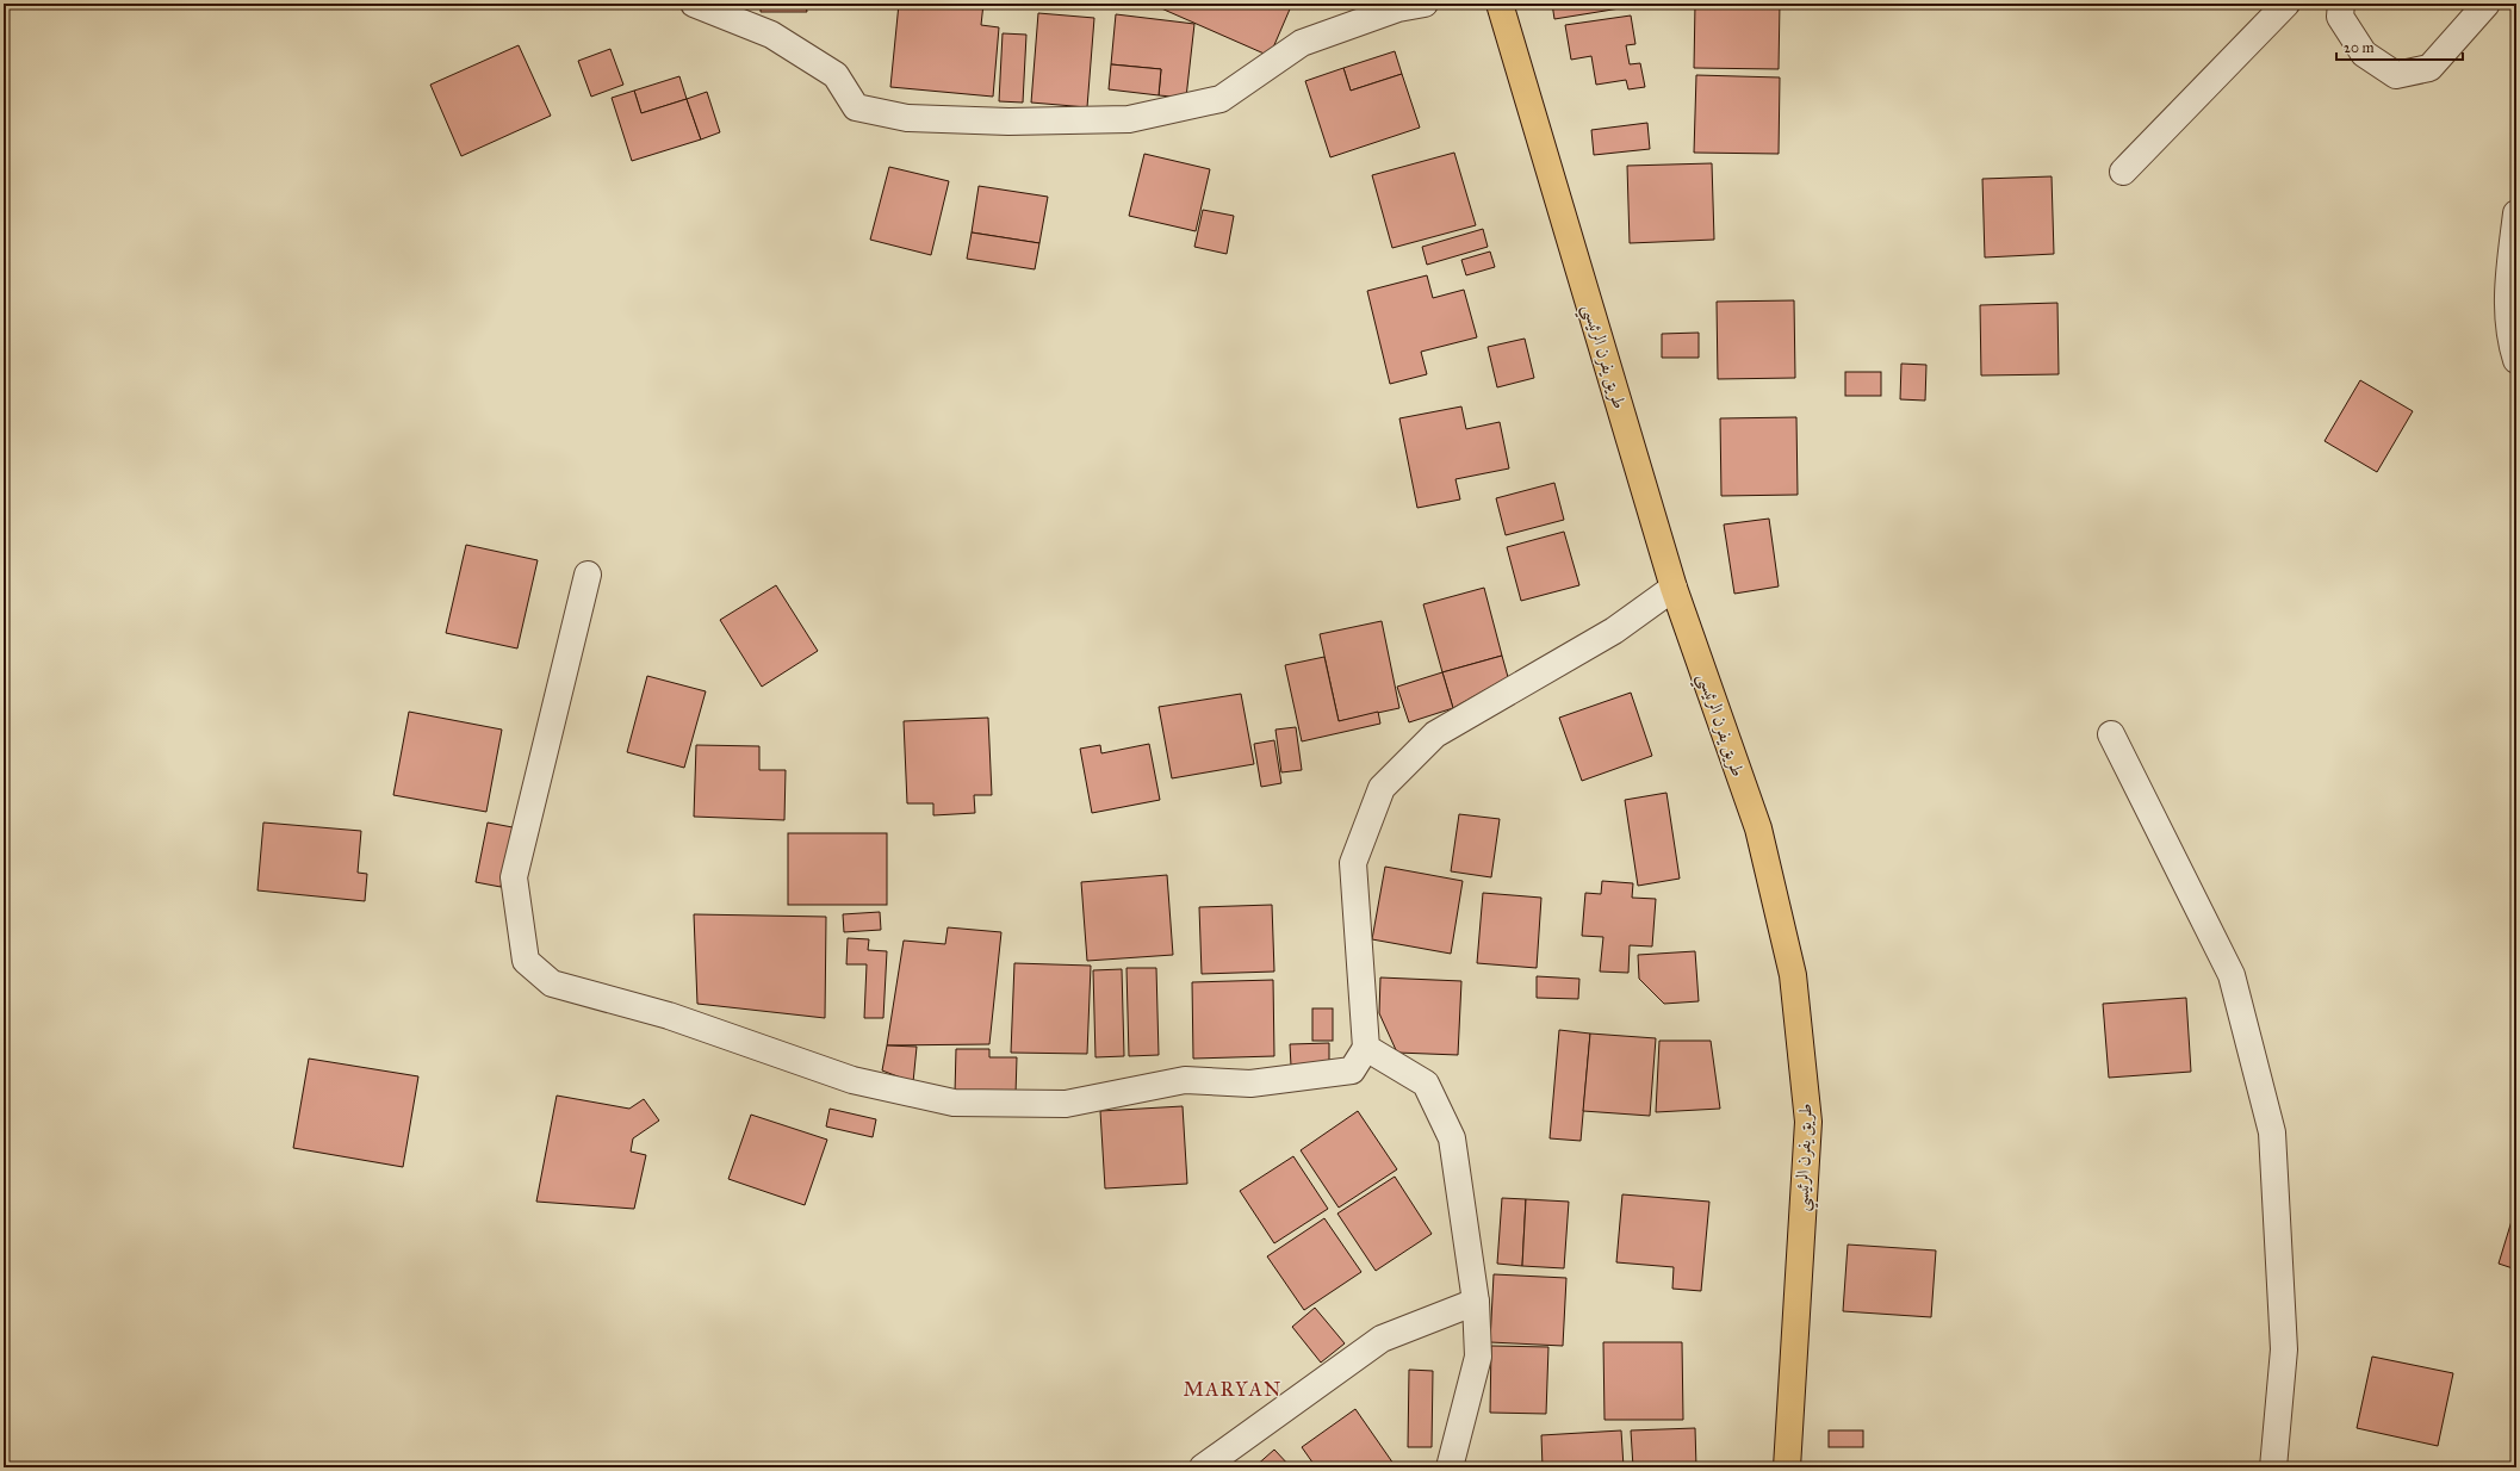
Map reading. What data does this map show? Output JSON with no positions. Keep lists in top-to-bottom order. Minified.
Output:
{"streets":{"main road":["طريق يفرن الرئيسي"]},"districts":["MARYAN"],"scale_bar":"20 m"}
